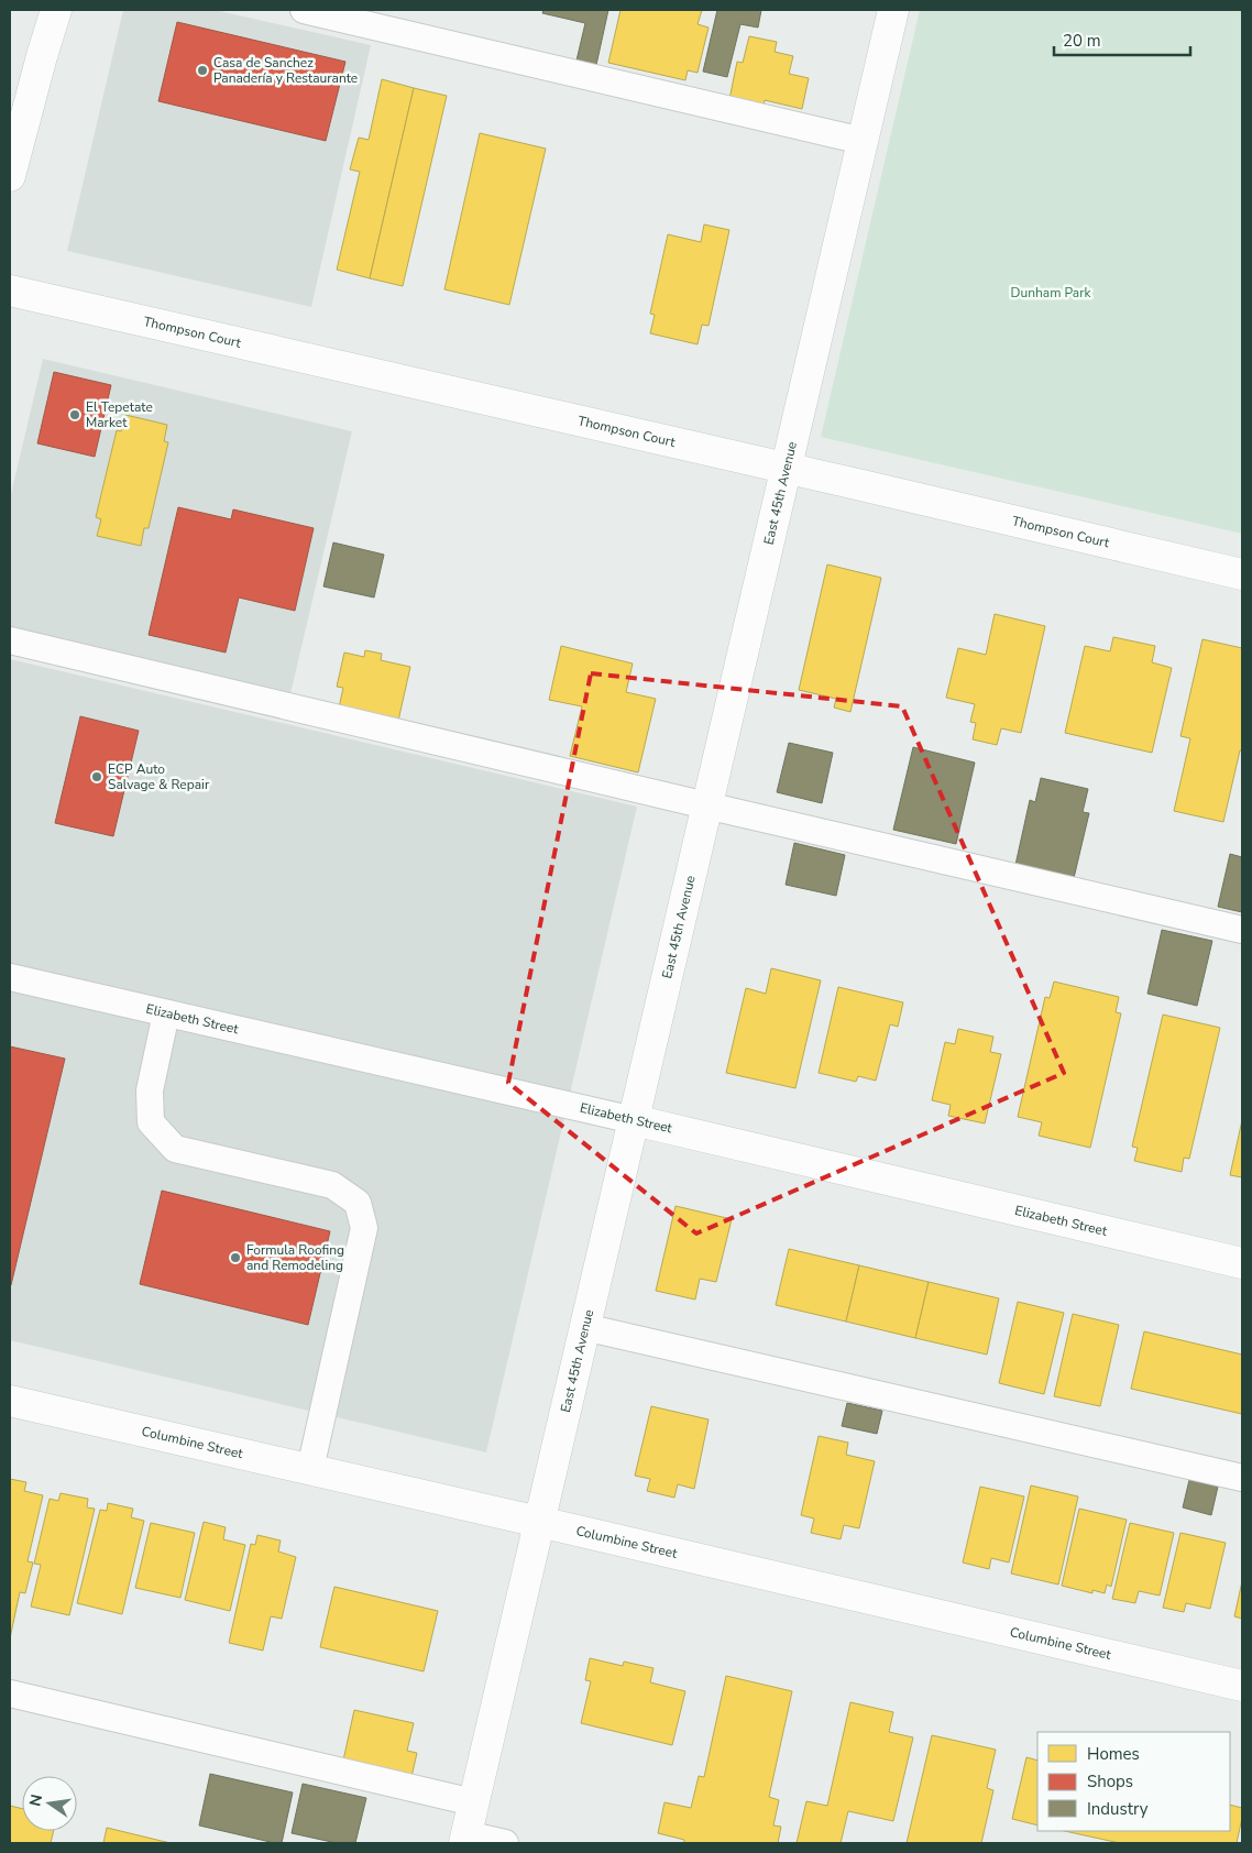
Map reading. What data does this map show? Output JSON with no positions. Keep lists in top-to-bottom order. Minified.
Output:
{"streets":{"street":["Thompson Court","East 45th Avenue","Elizabeth Street","Columbine Street"]},"crossings":[["Thompson Court","East 45th Avenue"],["East 45th Avenue","Elizabeth Street"],["East 45th Avenue","Columbine Street"]],"parks":["Dunham Park"],"places":["Casa de Sanchez Panadería y Restaurante","El Tepetate Market","ECP Auto Salvage & Repair","Formula Roofing and Remodeling"],"legend":["Homes","Shops","Industry"],"scale_bar":"20 m","north":"left"}
